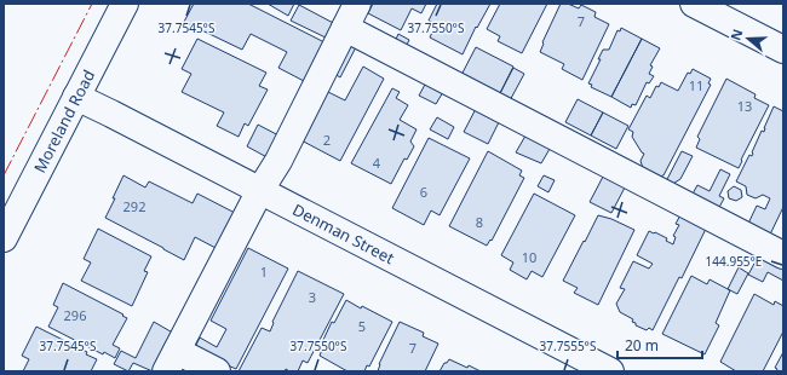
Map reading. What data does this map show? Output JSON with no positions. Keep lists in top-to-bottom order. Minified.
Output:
{"streets":{"street":["Moreland Road","Denman Street"]},"crossings":[["Moreland Road","Denman Street"]],"house_numbers":["7","11","13","2","4","6","292","8","10","1","3","296","5","7"],"scale_bar":"20 m","north":"left","coordinates":["37.7545°S","37.7550°S","144.955°E","37.7555°S"]}
